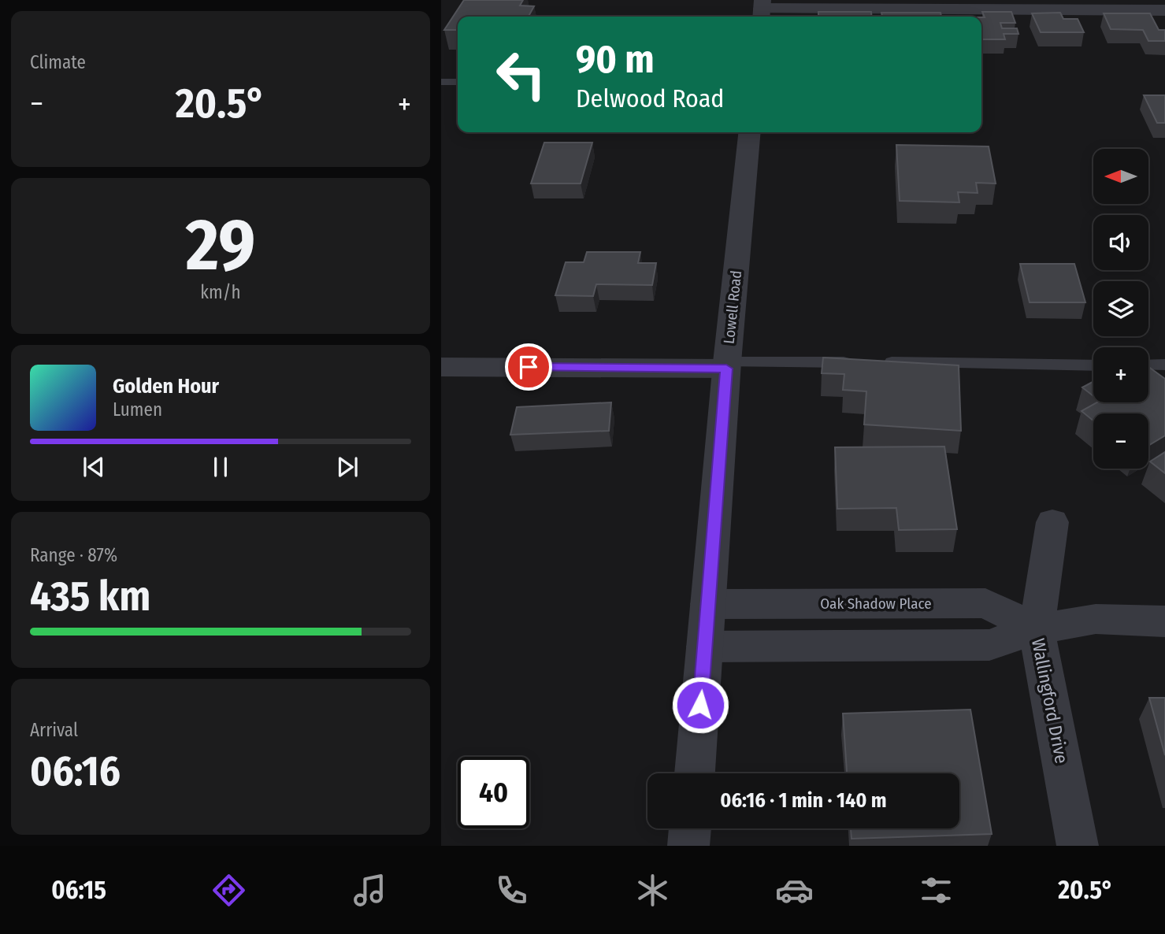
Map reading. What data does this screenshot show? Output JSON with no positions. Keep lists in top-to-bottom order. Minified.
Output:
{"streets":{"street":["Lowell Road","Oak Shadow Place","Wallingford Drive"]},"crossings":[["Lowell Road","Oak Shadow Place"],["Oak Shadow Place","Wallingford Drive"]],"north":"left","page":{"tile":["Climate",["29","km/h"],["Range · 87%","435 km"],["Arrival","06:16"]],"turn":["90 m","Delwood Road"],"heat":["−","20.5°","+"],"map_buttons":["+","−"],"song":["Golden Hour","Lumen"],"limit":"40","trip":"06:16 · 1 min · 140 m","tabs":["06:15","20.5°"]}}
